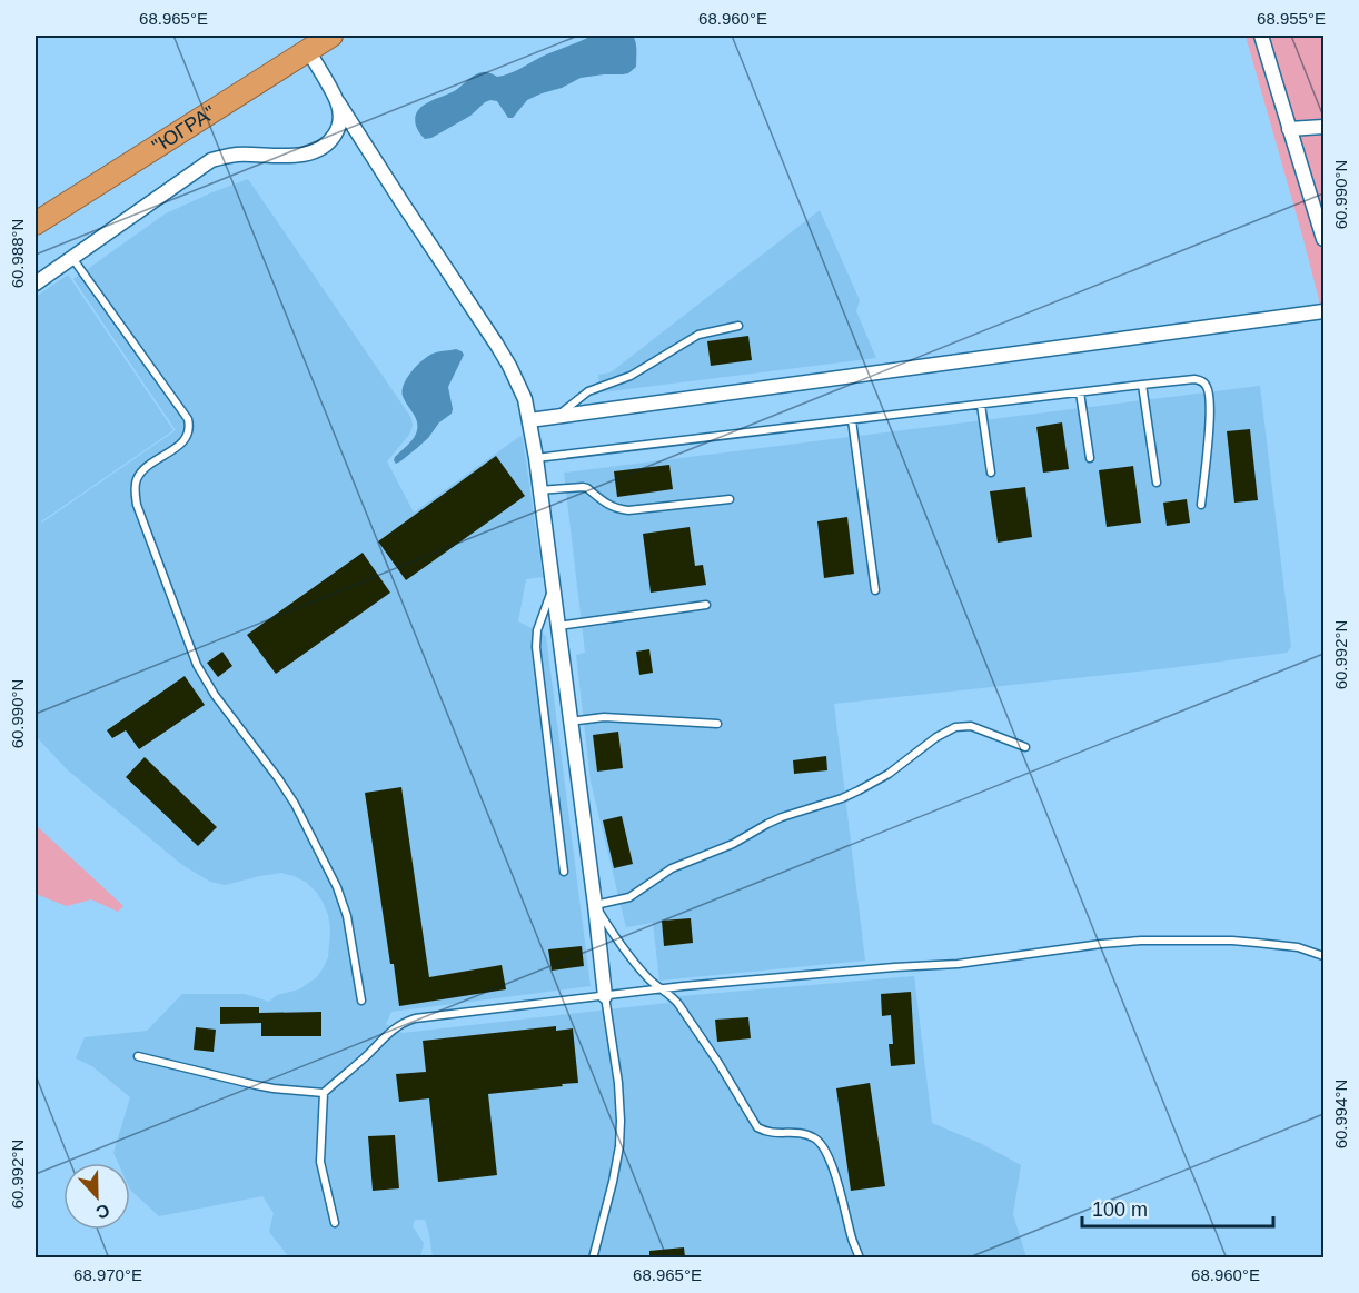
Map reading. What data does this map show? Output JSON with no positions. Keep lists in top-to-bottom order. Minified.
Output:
{"streets":{"highway":["\"ЮГРА\""]},"scale_bar":"100 m","north":"bottom","coordinates":["68.965°E","68.960°E","68.955°E","60.990°N","60.988°N","60.992°N","60.994°N","68.970°E"]}
